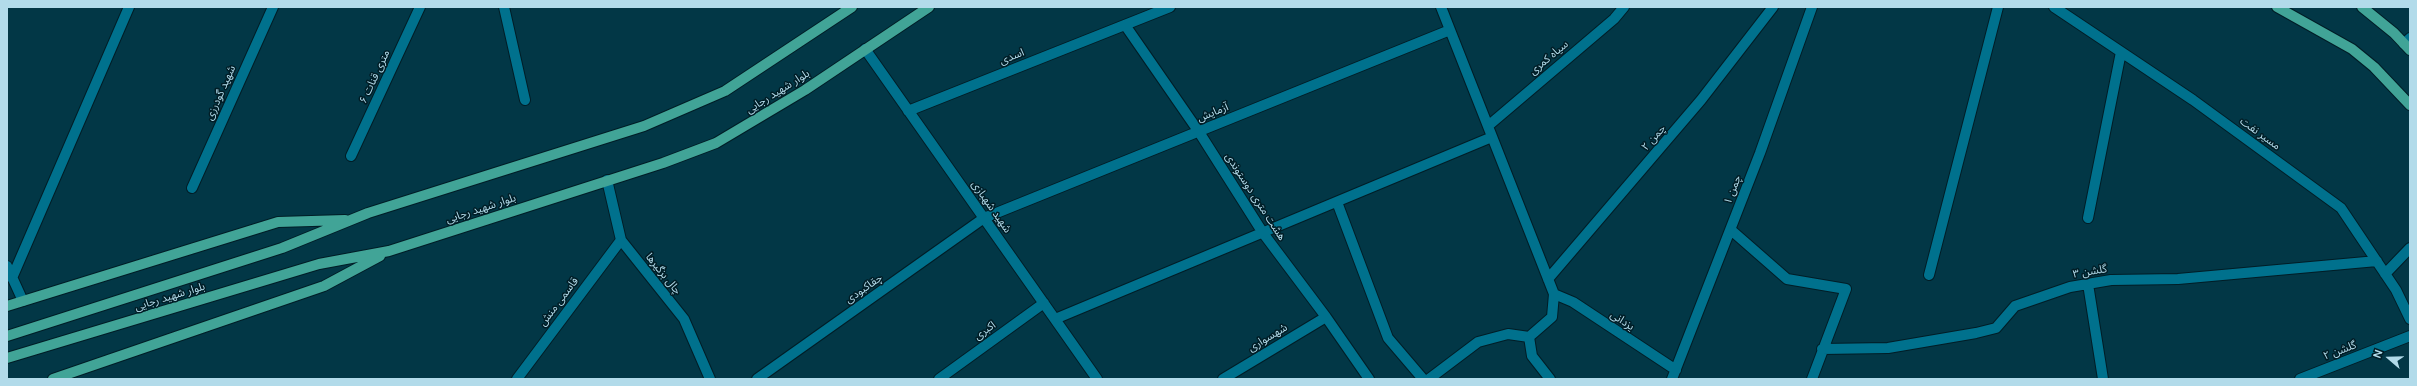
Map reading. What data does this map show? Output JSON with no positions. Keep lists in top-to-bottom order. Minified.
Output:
{"streets":{"main road":["بلوار شهید رجایی"],"street":["اسدی","سیاه کمری","۶ متری قنات","شهید گودرزی","آزمایش","مسیر نفت","چمن ۲","چمن ۱","هشت متری دوستوندی","شهید شهبازی","گلشن ۳","چال بزگیرها","چقاکبودی","قاسمی منش","یزدانی","اکبری","شهسواری","گلشن ۲"]},"crossings":[["اسدی","هشت متری دوستوندی"],["اسدی","شهید شهبازی"],["بلوار شهید رجایی","شهید شهبازی"],["بلوار شهید رجایی","چال بزگیرها"],["آزمایش","هشت متری دوستوندی"],["آزمایش","شهید شهبازی"],["آزمایش","چقاکبودی"],["مسیر نفت","گلشن ۳"],["چمن ۱","یزدانی"],["هشت متری دوستوندی","شهسواری"],["شهید شهبازی","چقاکبودی"],["شهید شهبازی","اکبری"],["چال بزگیرها","قاسمی منش"]],"north":"left"}
